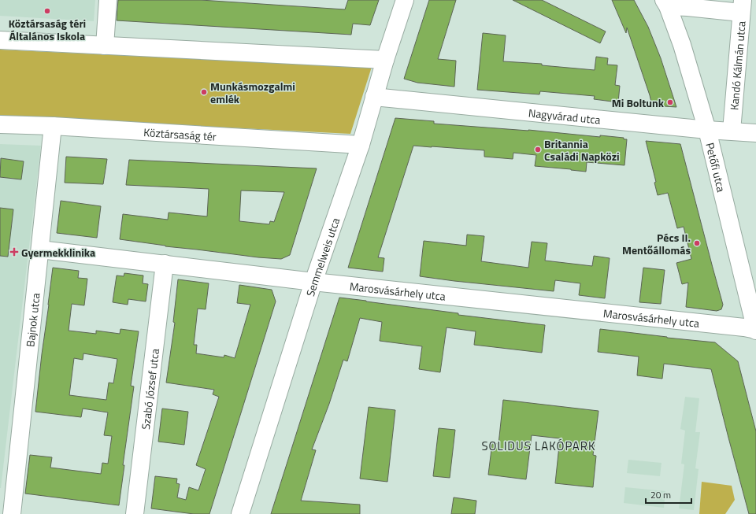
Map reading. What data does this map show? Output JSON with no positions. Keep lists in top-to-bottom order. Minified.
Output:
{"streets":{"street":["Kandó Kálmán utca","Nagyvárad utca","Köztársaság tér","Petőfi utca","Semmelweis utca","Marosvásárhely utca","Bajnok utca","Szabó József utca"]},"crossings":[["Kandó Kálmán utca","Nagyvárad utca"],["Nagyvárad utca","Petőfi utca"],["Nagyvárad utca","Semmelweis utca"],["Köztársaság tér","Semmelweis utca"],["Köztársaság tér","Bajnok utca"],["Petőfi utca","Marosvásárhely utca"],["Semmelweis utca","Marosvásárhely utca"],["Marosvásárhely utca","Bajnok utca"],["Marosvásárhely utca","Szabó József utca"]],"districts":["SOLIDUS LAKÓPARK"],"places":{"other":["Köztársaság téri Általános Iskola","Munkásmozgalmi emlék","Mi Boltunk","Britannia Családi Napközi","Pécs II. Mentőállomás"],"health":["Gyermekklinika"]},"scale_bar":"20 m"}
